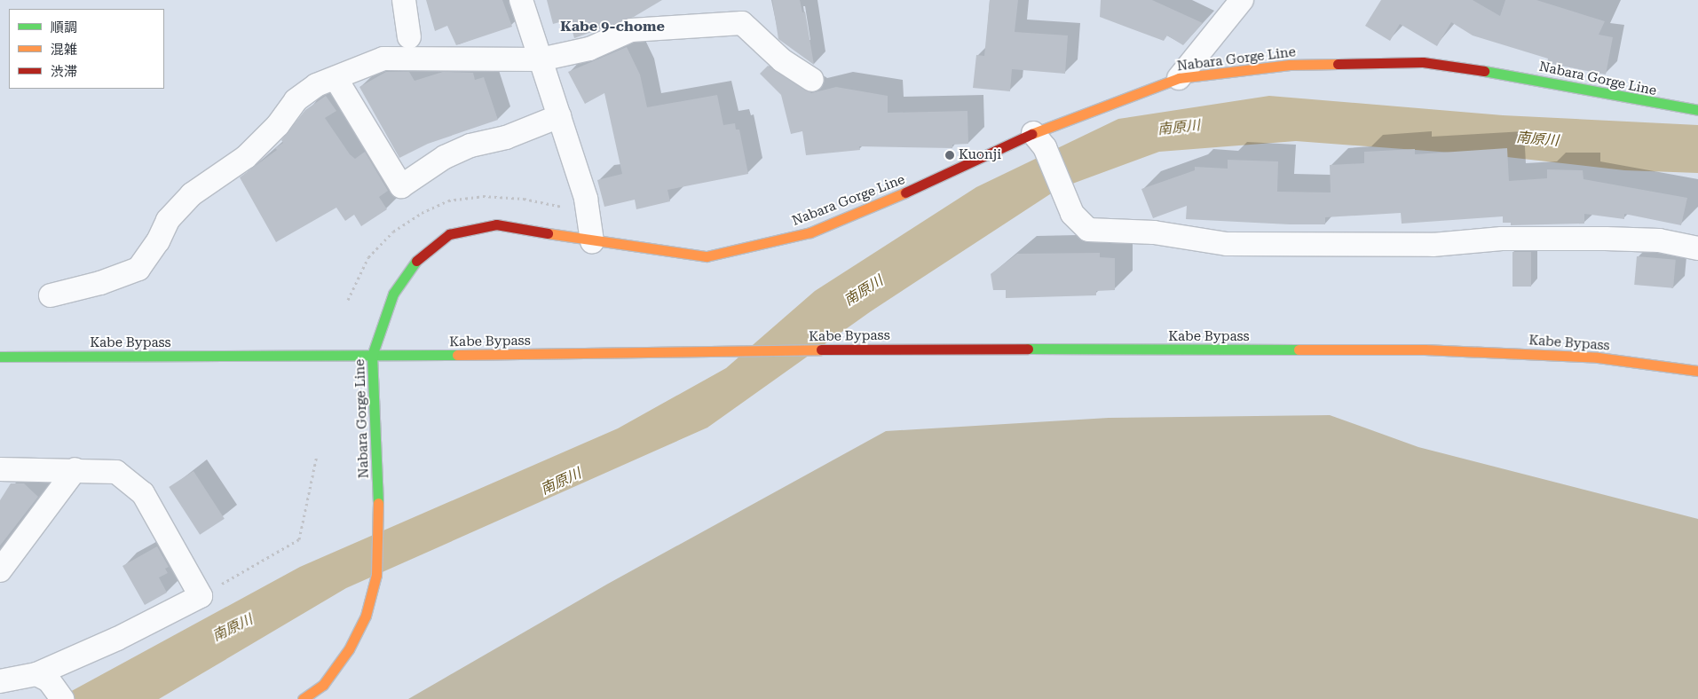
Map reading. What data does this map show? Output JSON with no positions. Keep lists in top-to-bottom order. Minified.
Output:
{"streets":{"main road":["Nabara Gorge Line","Kabe Bypass"]},"crossings":[["Nabara Gorge Line","Kabe Bypass"]],"districts":["Kabe 9-chome"],"water":["南原川"],"places":["Kuonji"],"legend":["順調","混雑","渋滞"]}
